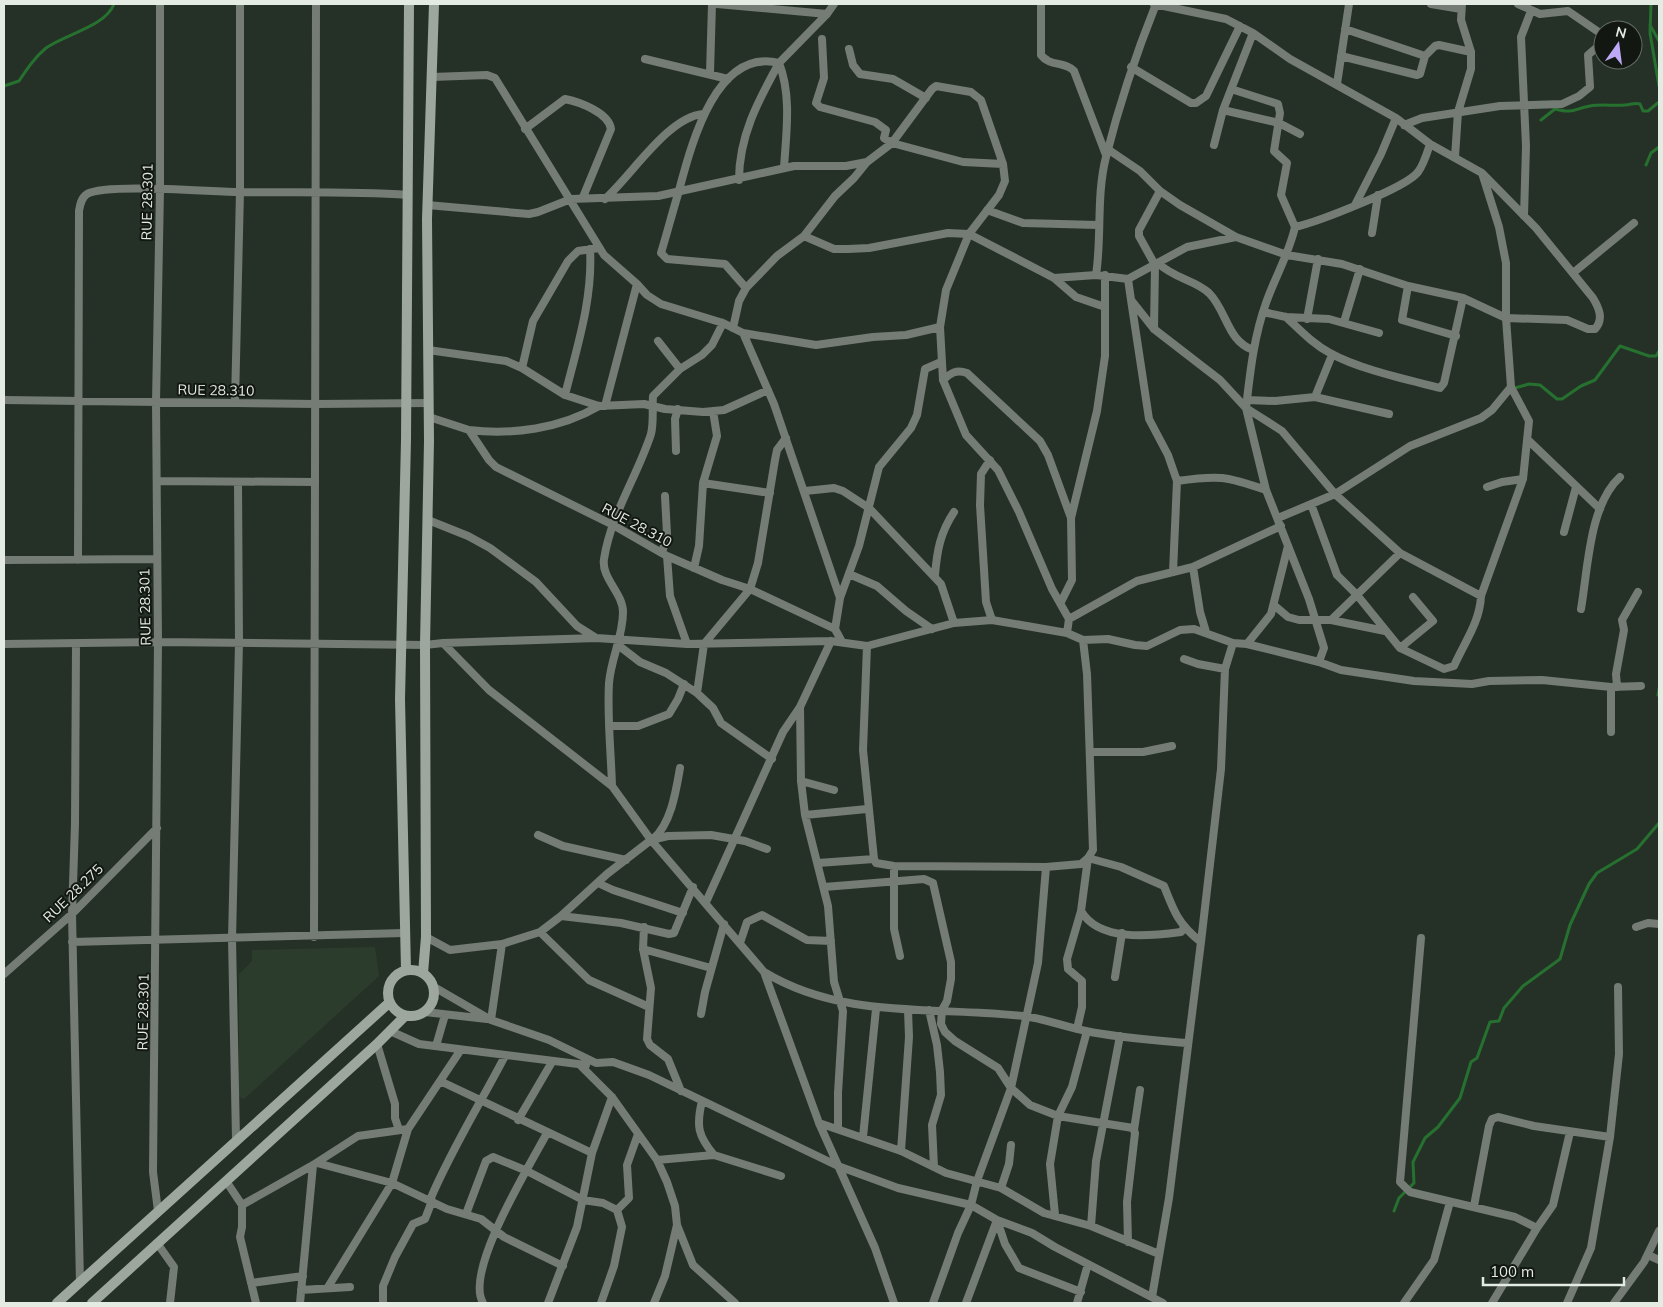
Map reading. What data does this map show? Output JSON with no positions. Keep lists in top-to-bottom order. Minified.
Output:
{"streets":{"street":["RUE 28.301","RUE 28.310","RUE 28.275"]},"crossings":[["RUE 28.301","RUE 28.310"],["RUE 28.301","RUE 28.275"]],"scale_bar":"100 m","north":"top"}
